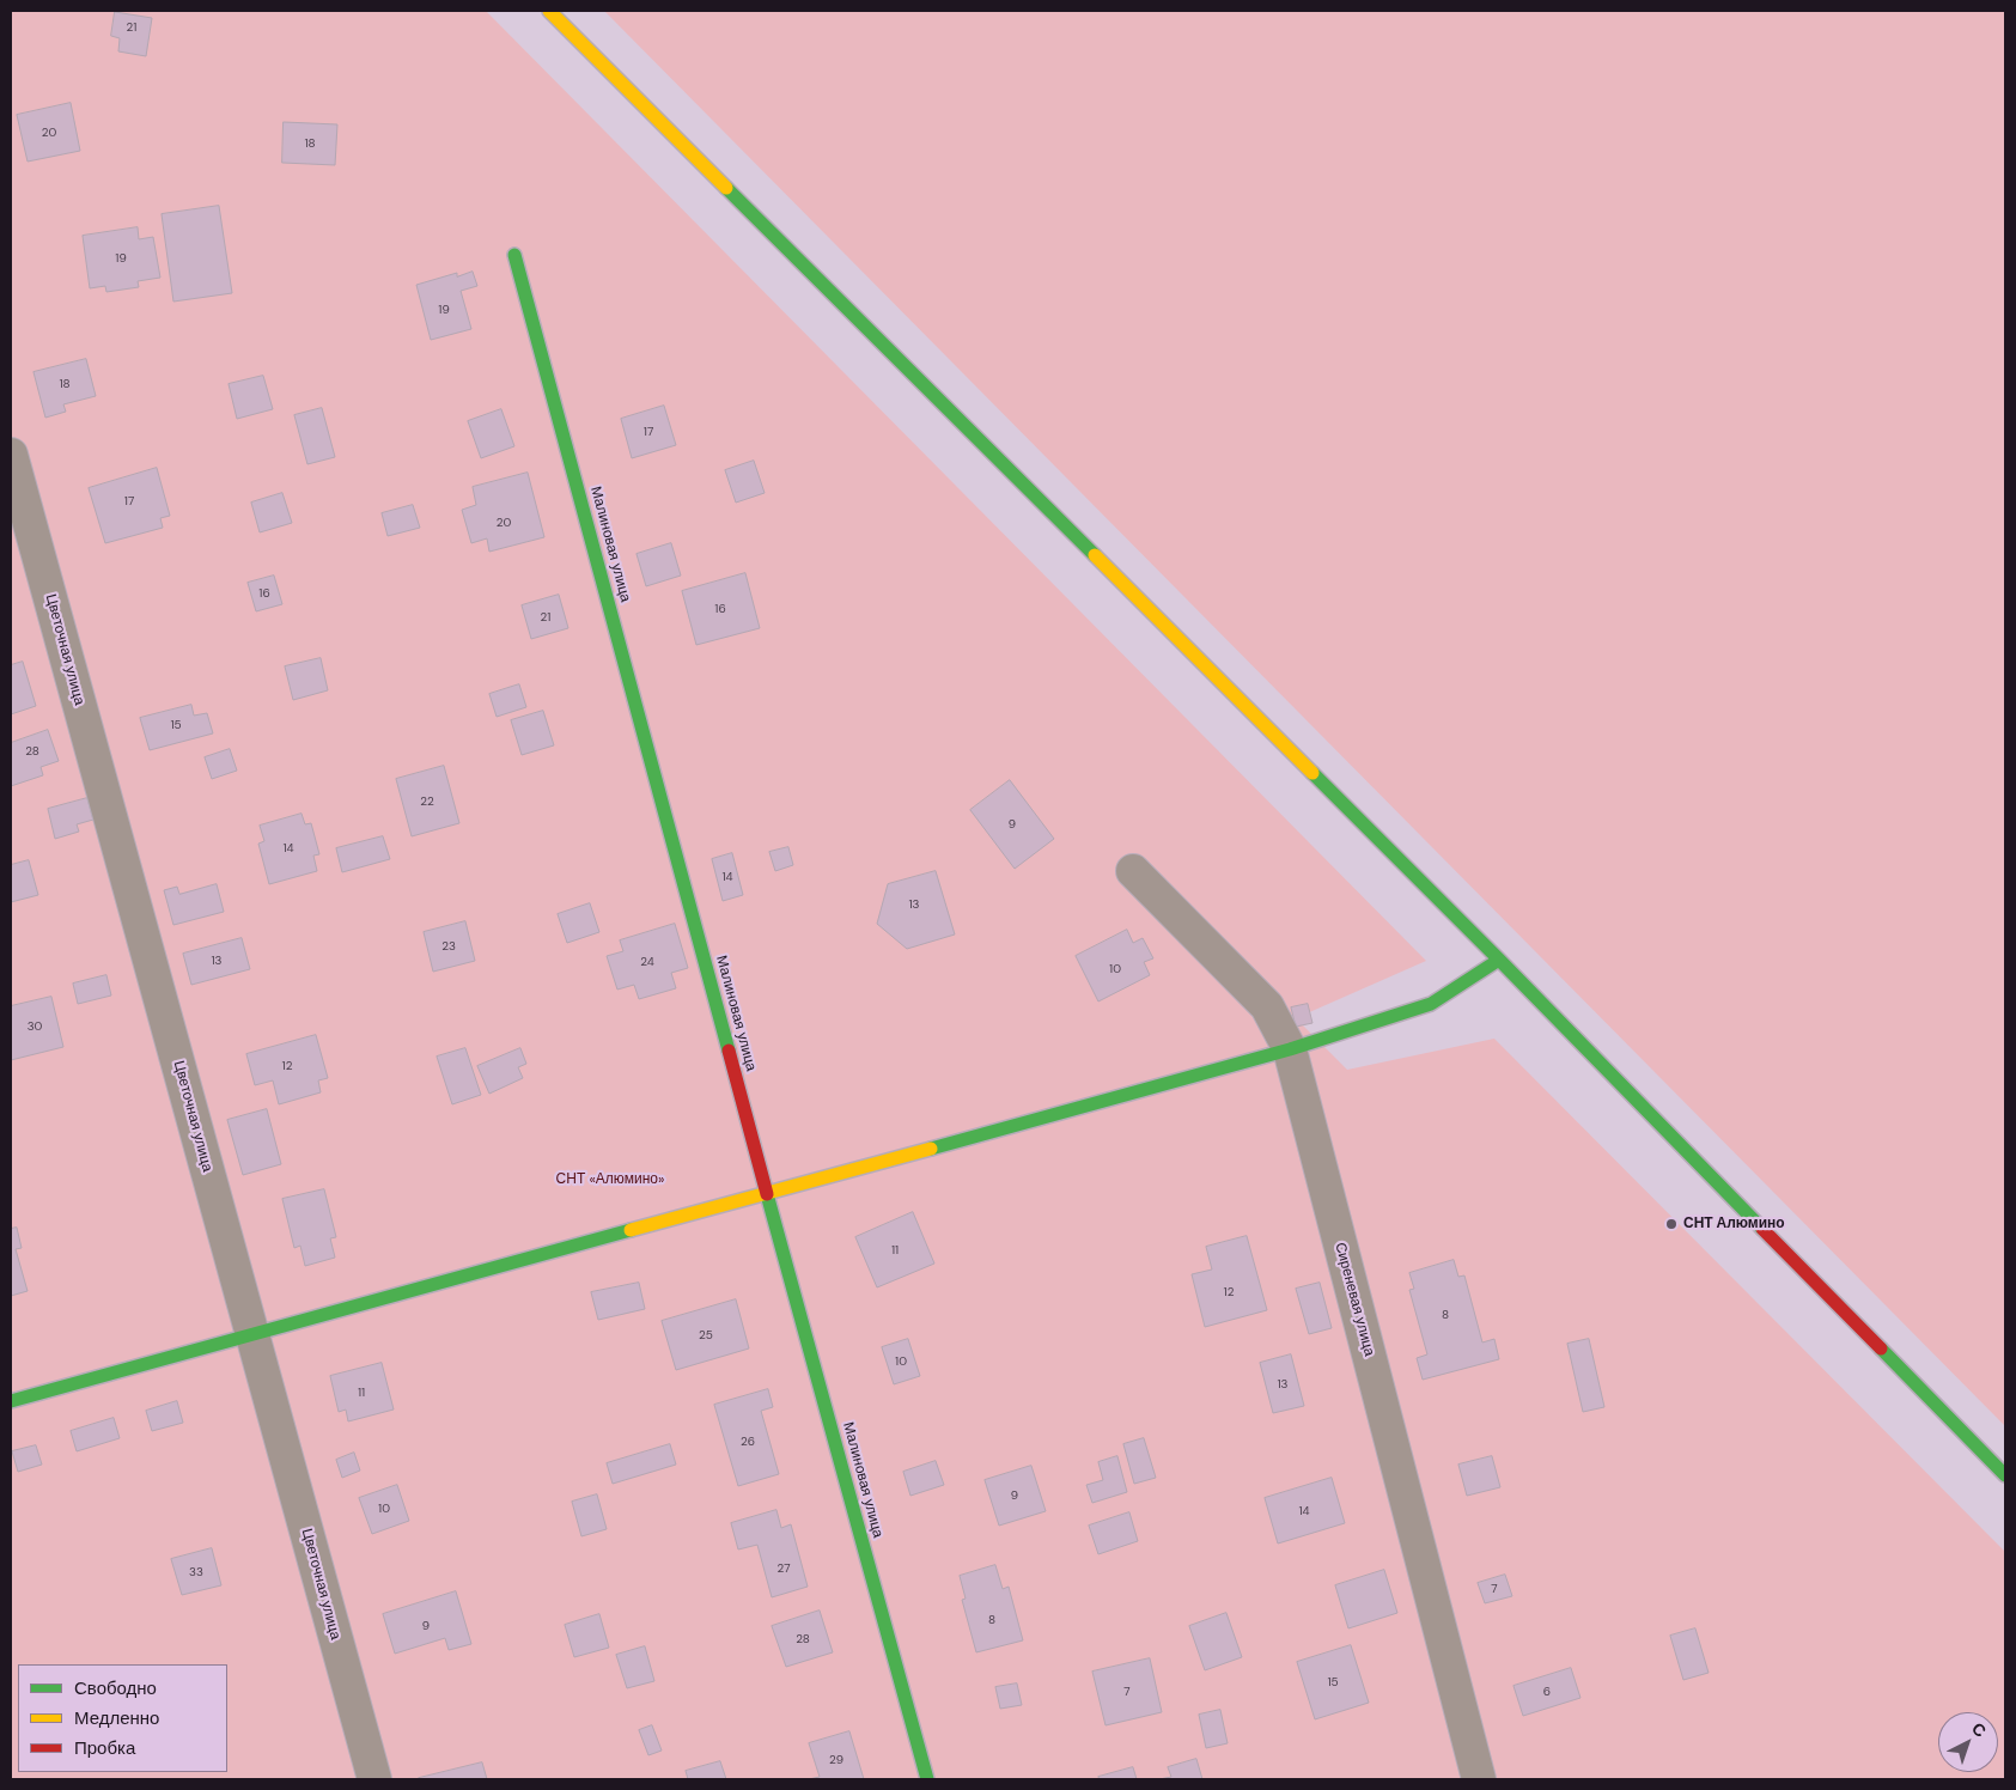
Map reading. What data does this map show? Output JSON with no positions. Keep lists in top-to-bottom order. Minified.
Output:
{"streets":{"street":["Малиновая улица","Цветочная улица","Сиреневая улица"]},"parks":["СНТ «Алюмино»"],"places":["СНТ Алюмино"],"house_numbers":["21","20","18","19","19","18","17","17","20","16","16","21","15","28","22","9","14","14","13","23","13","24","10","30","12","11","12","8","25","10","13","11","26","9","10","14","27","33","7","8","9","28","15","7","6","29"],"legend":["Свободно","Медленно","Пробка"],"north":"top right"}
